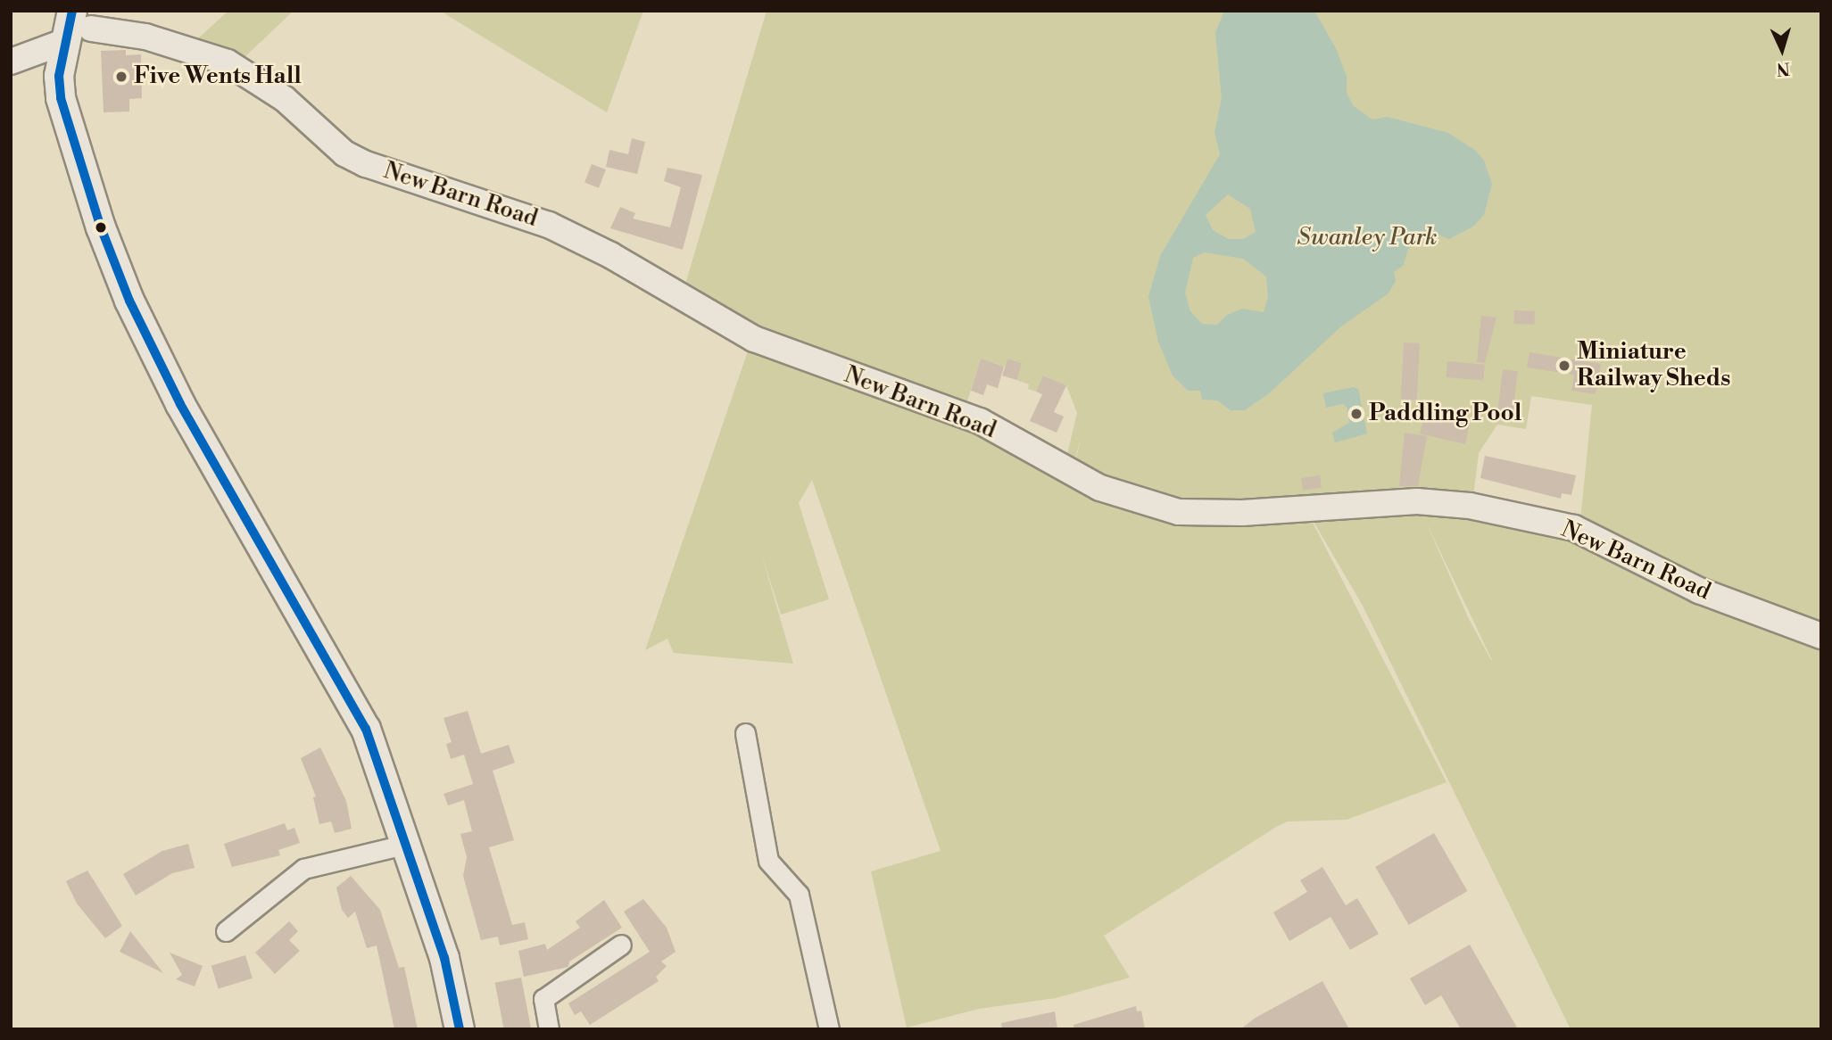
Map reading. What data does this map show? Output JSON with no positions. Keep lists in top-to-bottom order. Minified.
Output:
{"streets":{"street":["New Barn Road"]},"parks":["Swanley Park"],"places":["Five Wents Hall","Miniature Railway Sheds","Paddling Pool"],"north":"bottom"}
